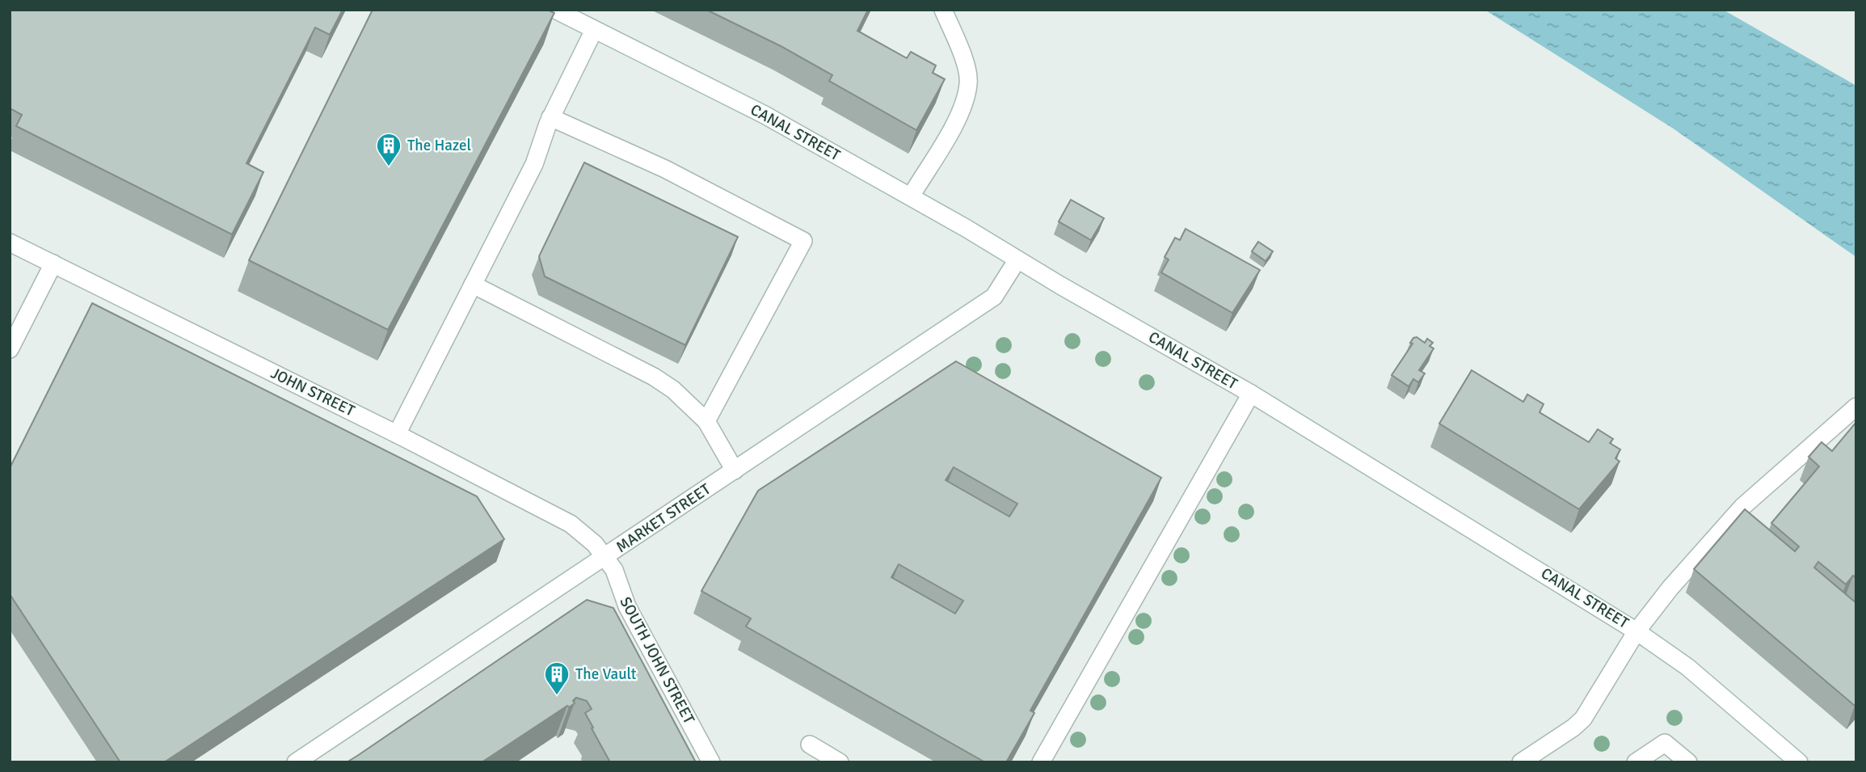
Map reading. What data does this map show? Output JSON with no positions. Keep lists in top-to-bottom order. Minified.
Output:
{"streets":{"street":["CANAL STREET","JOHN STREET","MARKET STREET","SOUTH JOHN STREET"]},"crossings":[["CANAL STREET","MARKET STREET"],["JOHN STREET","MARKET STREET"],["JOHN STREET","SOUTH JOHN STREET"],["MARKET STREET","SOUTH JOHN STREET"]],"places":{"building":["The Hazel","The Vault"]}}
